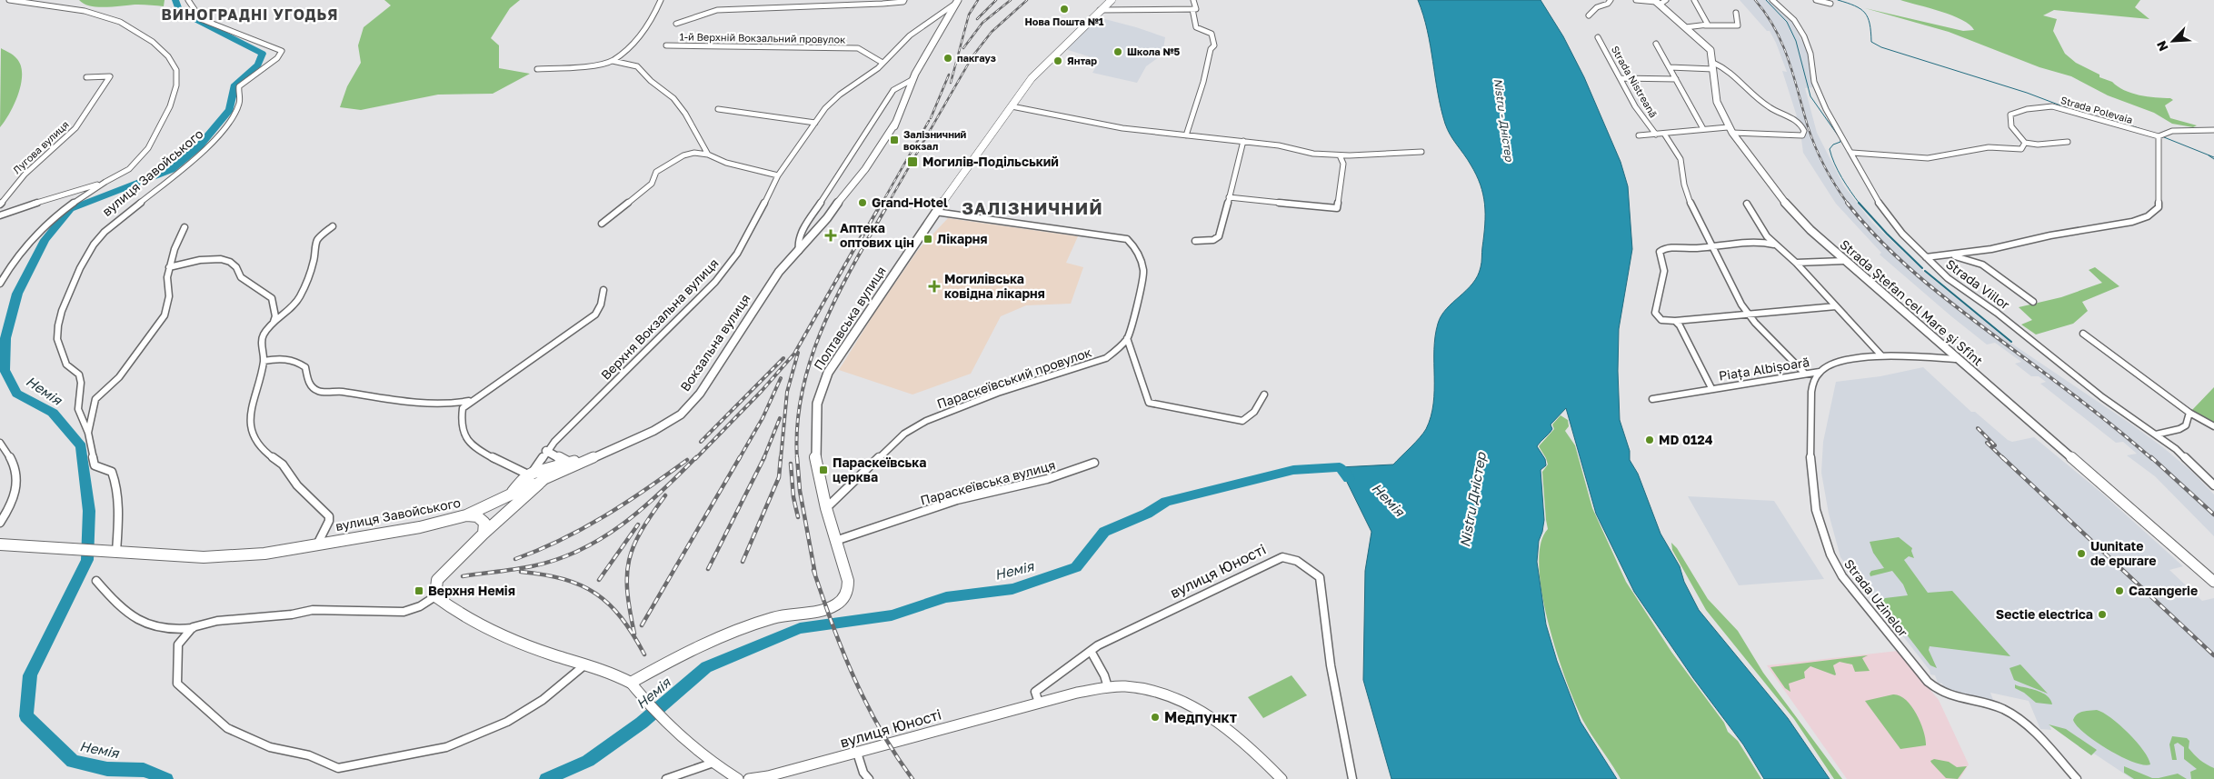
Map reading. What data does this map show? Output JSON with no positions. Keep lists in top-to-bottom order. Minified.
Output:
{"streets":{"highway":["вулиця Завойського","Полтавська вулиця","Вокзальна вулиця"],"main road":["Strada Ştefan cel Mare şi Sfînt","вулиця Юності"],"street":["1-й Верхній Вокзальний провулок","Strada Nistreană","Strada Polevaia","Лугова вулиця","Strada Viilor","Верхня Вокзальна вулиця","Piața Albișoară","Параскеївський провулок","Параскеївська вулиця","Strada Uzinelor"]},"crossings":[["1-й Верхній Вокзальний провулок","Верхня Вокзальна вулиця"],["вулиця Завойського","Верхня Вокзальна вулиця"],["вулиця Завойського","Вокзальна вулиця"],["Полтавська вулиця","Параскеївський провулок"],["Полтавська вулиця","Параскеївська вулиця"],["Верхня Вокзальна вулиця","Вокзальна вулиця"],["Piața Albișoară","Strada Uzinelor"]],"districts":["ВИНОГРАДНІ УГОДЬЯ","ЗАЛІЗНИЧНИЙ"],"water":["Nistru - Дністер","Немія","Nistru Дністер"],"places":{"other":["Нова Пошта №1","Школа №5","пакгауз","Янтар","Grand-Hotel","MD 0124","Uunitate de epurare","Cazangerie","Sectie electrica","Медпункт"],"transit":["Залізничний вокзал","Могилів-Подільський","Лікарня","Параскеївська церква","Верхня Немія"],"health":["Аптека оптових цін","Могилівська ковідна лікарня"]},"north":"bottom left"}
